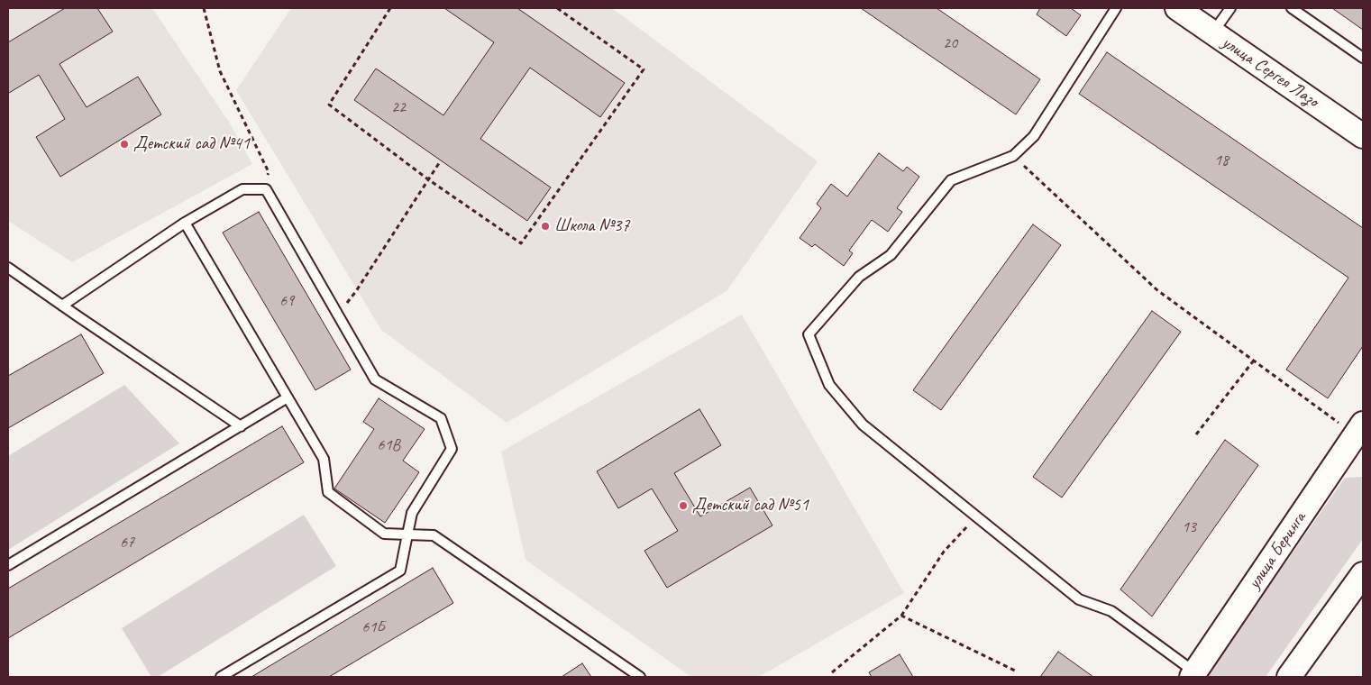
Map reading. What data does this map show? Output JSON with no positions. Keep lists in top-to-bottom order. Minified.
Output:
{"streets":{"street":["улица Сергея Лазо","улица Беринга"]},"places":["Детский сад №41","Школа №37","Детский сад №51"],"house_numbers":["20","22","18","69","61В","13","67","61Б"]}
